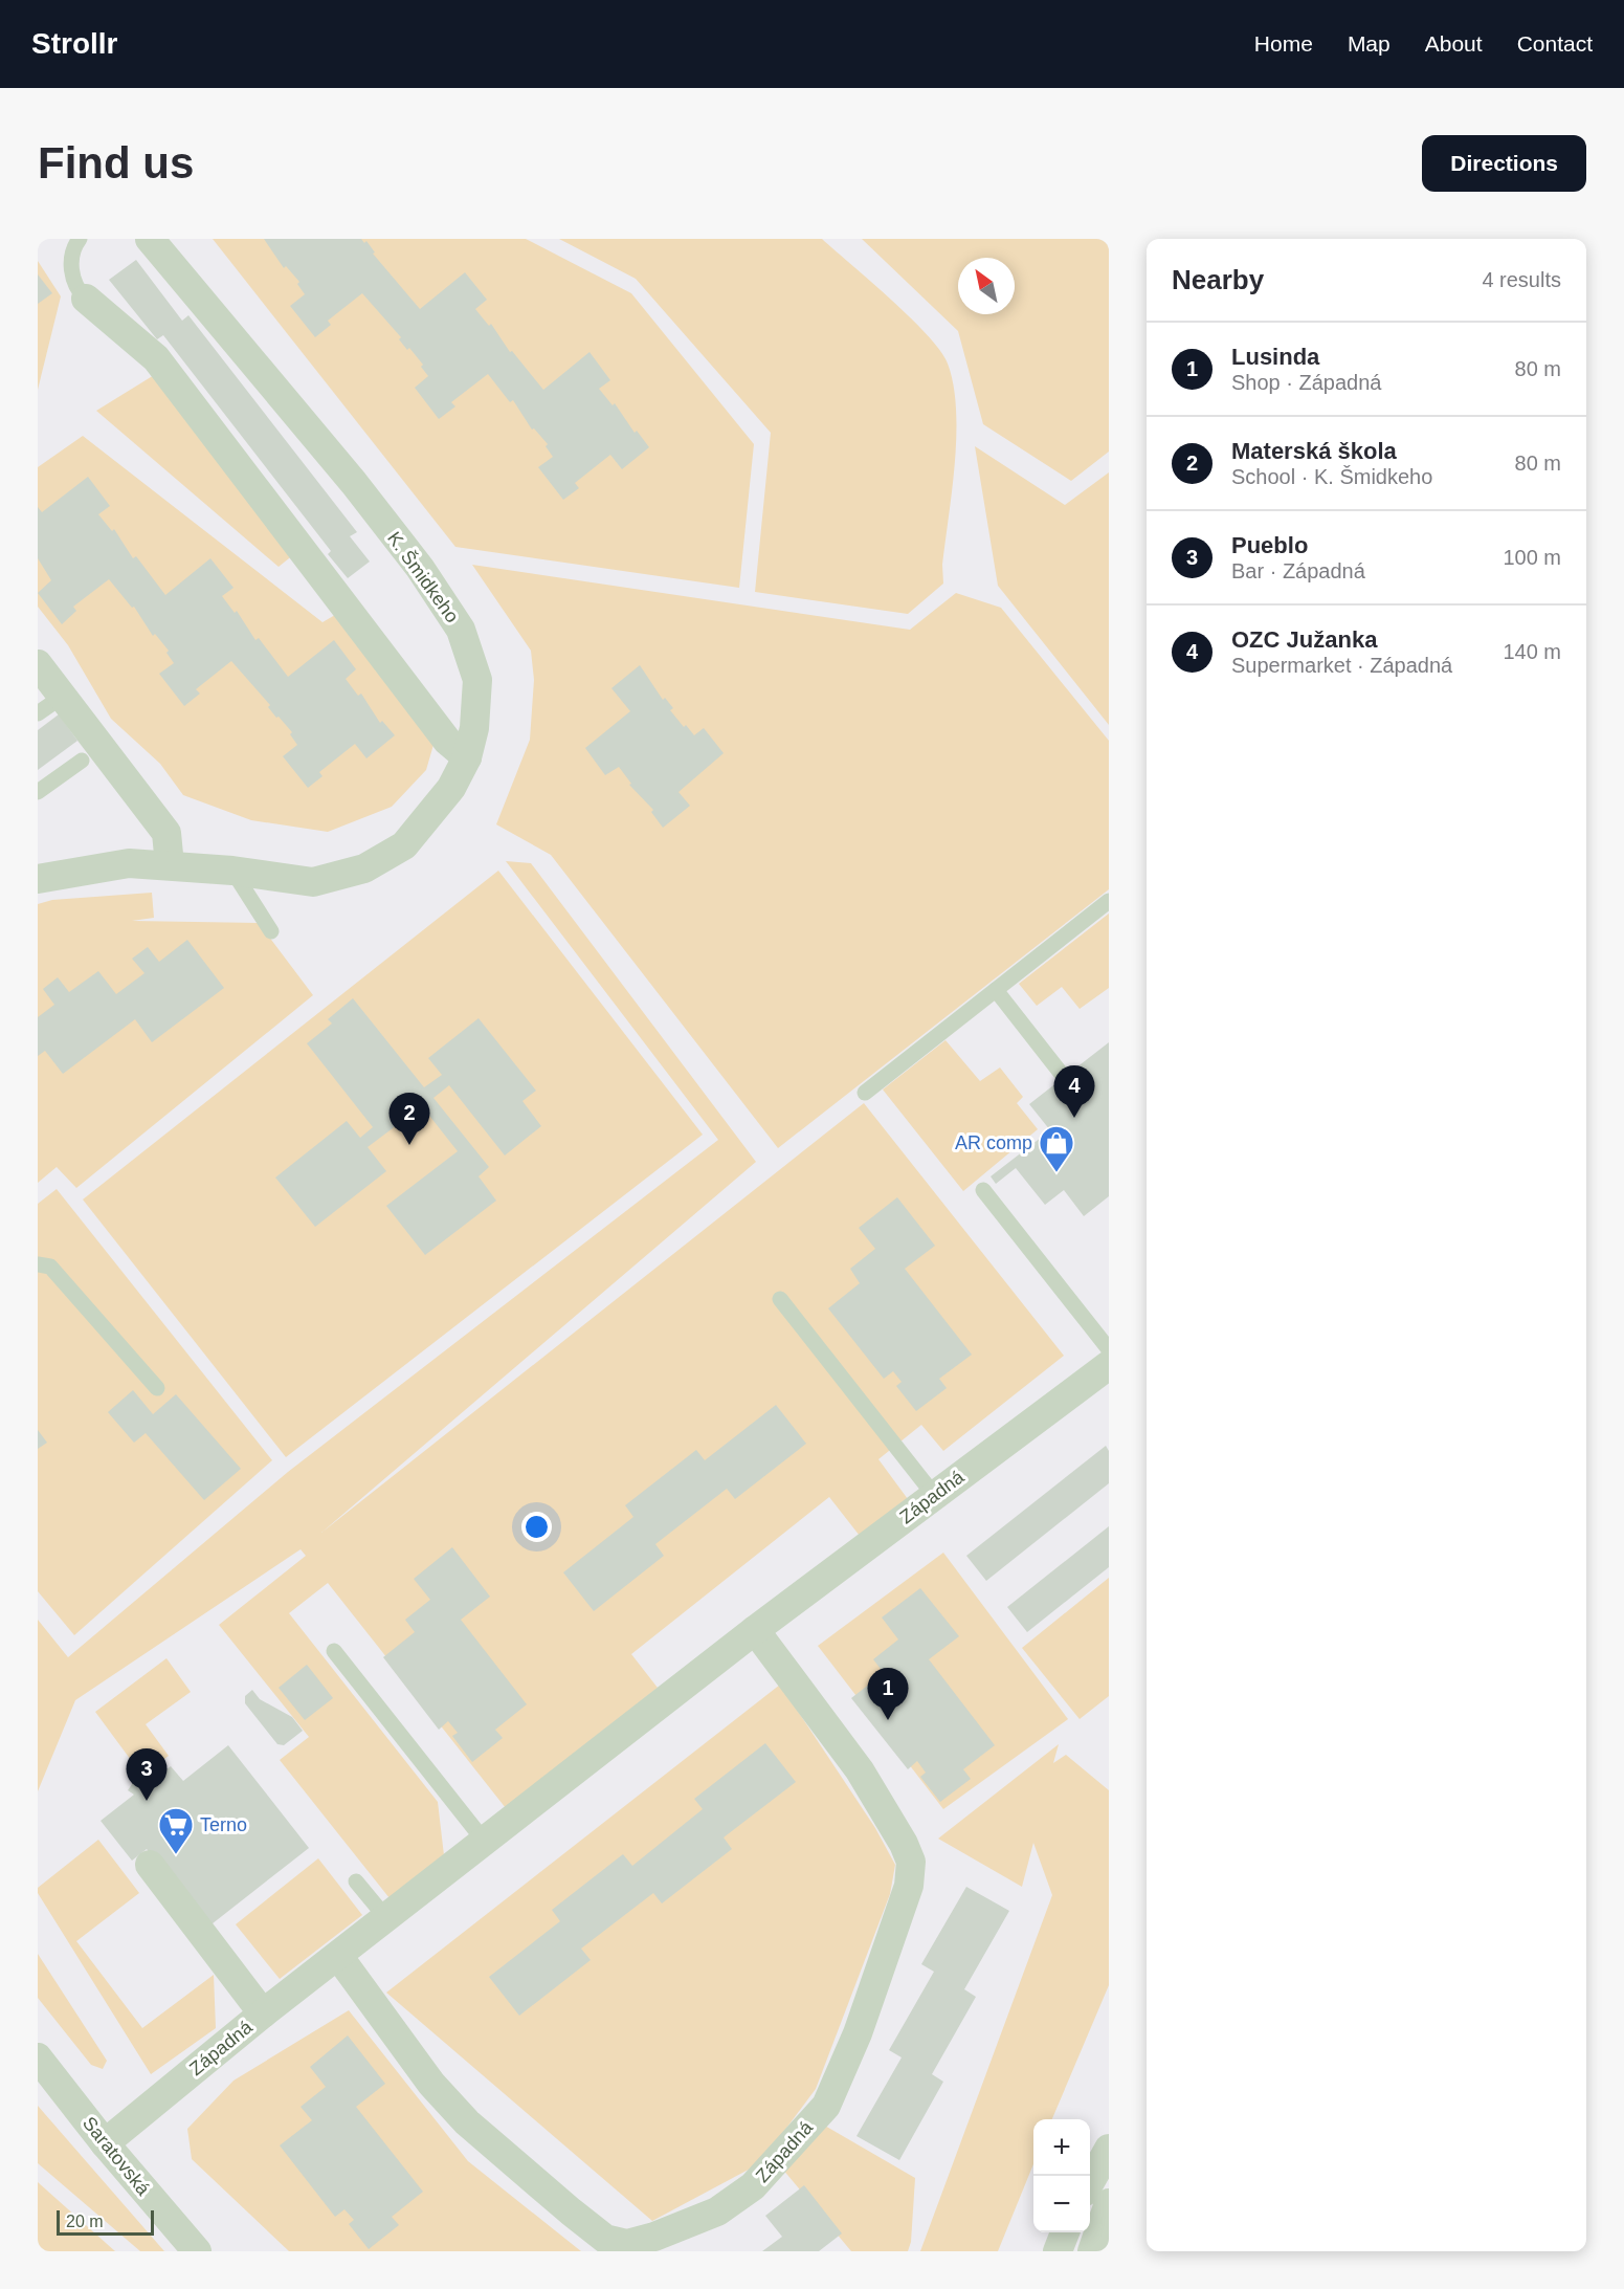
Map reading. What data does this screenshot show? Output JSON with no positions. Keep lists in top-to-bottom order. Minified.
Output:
{"streets":{"street":["K. Šmidkeho","Západná","Saratovská"]},"crossings":[["Západná","Saratovská"]],"places":{"shop":["AR comp"],"supermarket":["Terno"]},"scale_bar":"20 m","north":"top left","page":{"header":"Strollr","nav":["Home","Map","About","Contact"],"buttons":"Directions","title":"Find us","heading":["Nearby","4 results"],"list":[{"mark":"1","name":"Lusinda","note":"Shop · Západná","value":"80 m"},{"mark":"2","name":"Materská škola","note":"School · K. Šmidkeho","value":"80 m"},{"mark":"3","name":"Pueblo","note":"Bar · Západná","value":"100 m"},{"mark":"4","name":"OZC Južanka","note":"Supermarket · Západná","value":"140 m"}],"pins":["4","2","1","3"],"map_buttons":["+","−"],"scale":"20 m"}}
